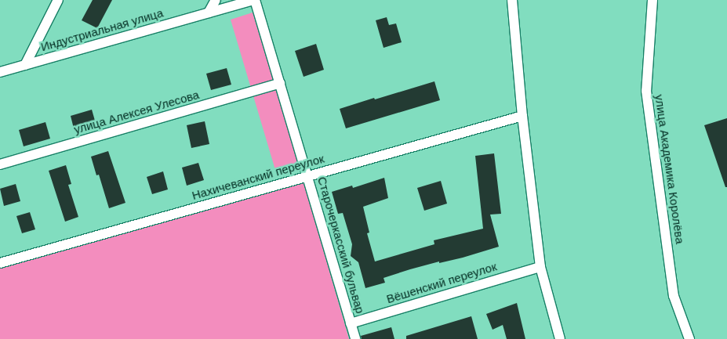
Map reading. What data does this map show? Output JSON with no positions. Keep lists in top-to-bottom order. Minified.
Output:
{"streets":{"street":["Индустриальная улица","улица Алексея Улесова","улица Академика Королёва","Нахичеванский переулок","Старочеркасский бульвар","Вёшенский переулок"]},"crossings":[["Индустриальная улица","Старочеркасский бульвар"],["улица Алексея Улесова","Старочеркасский бульвар"],["Нахичеванский переулок","Старочеркасский бульвар"],["Старочеркасский бульвар","Вёшенский переулок"]]}
